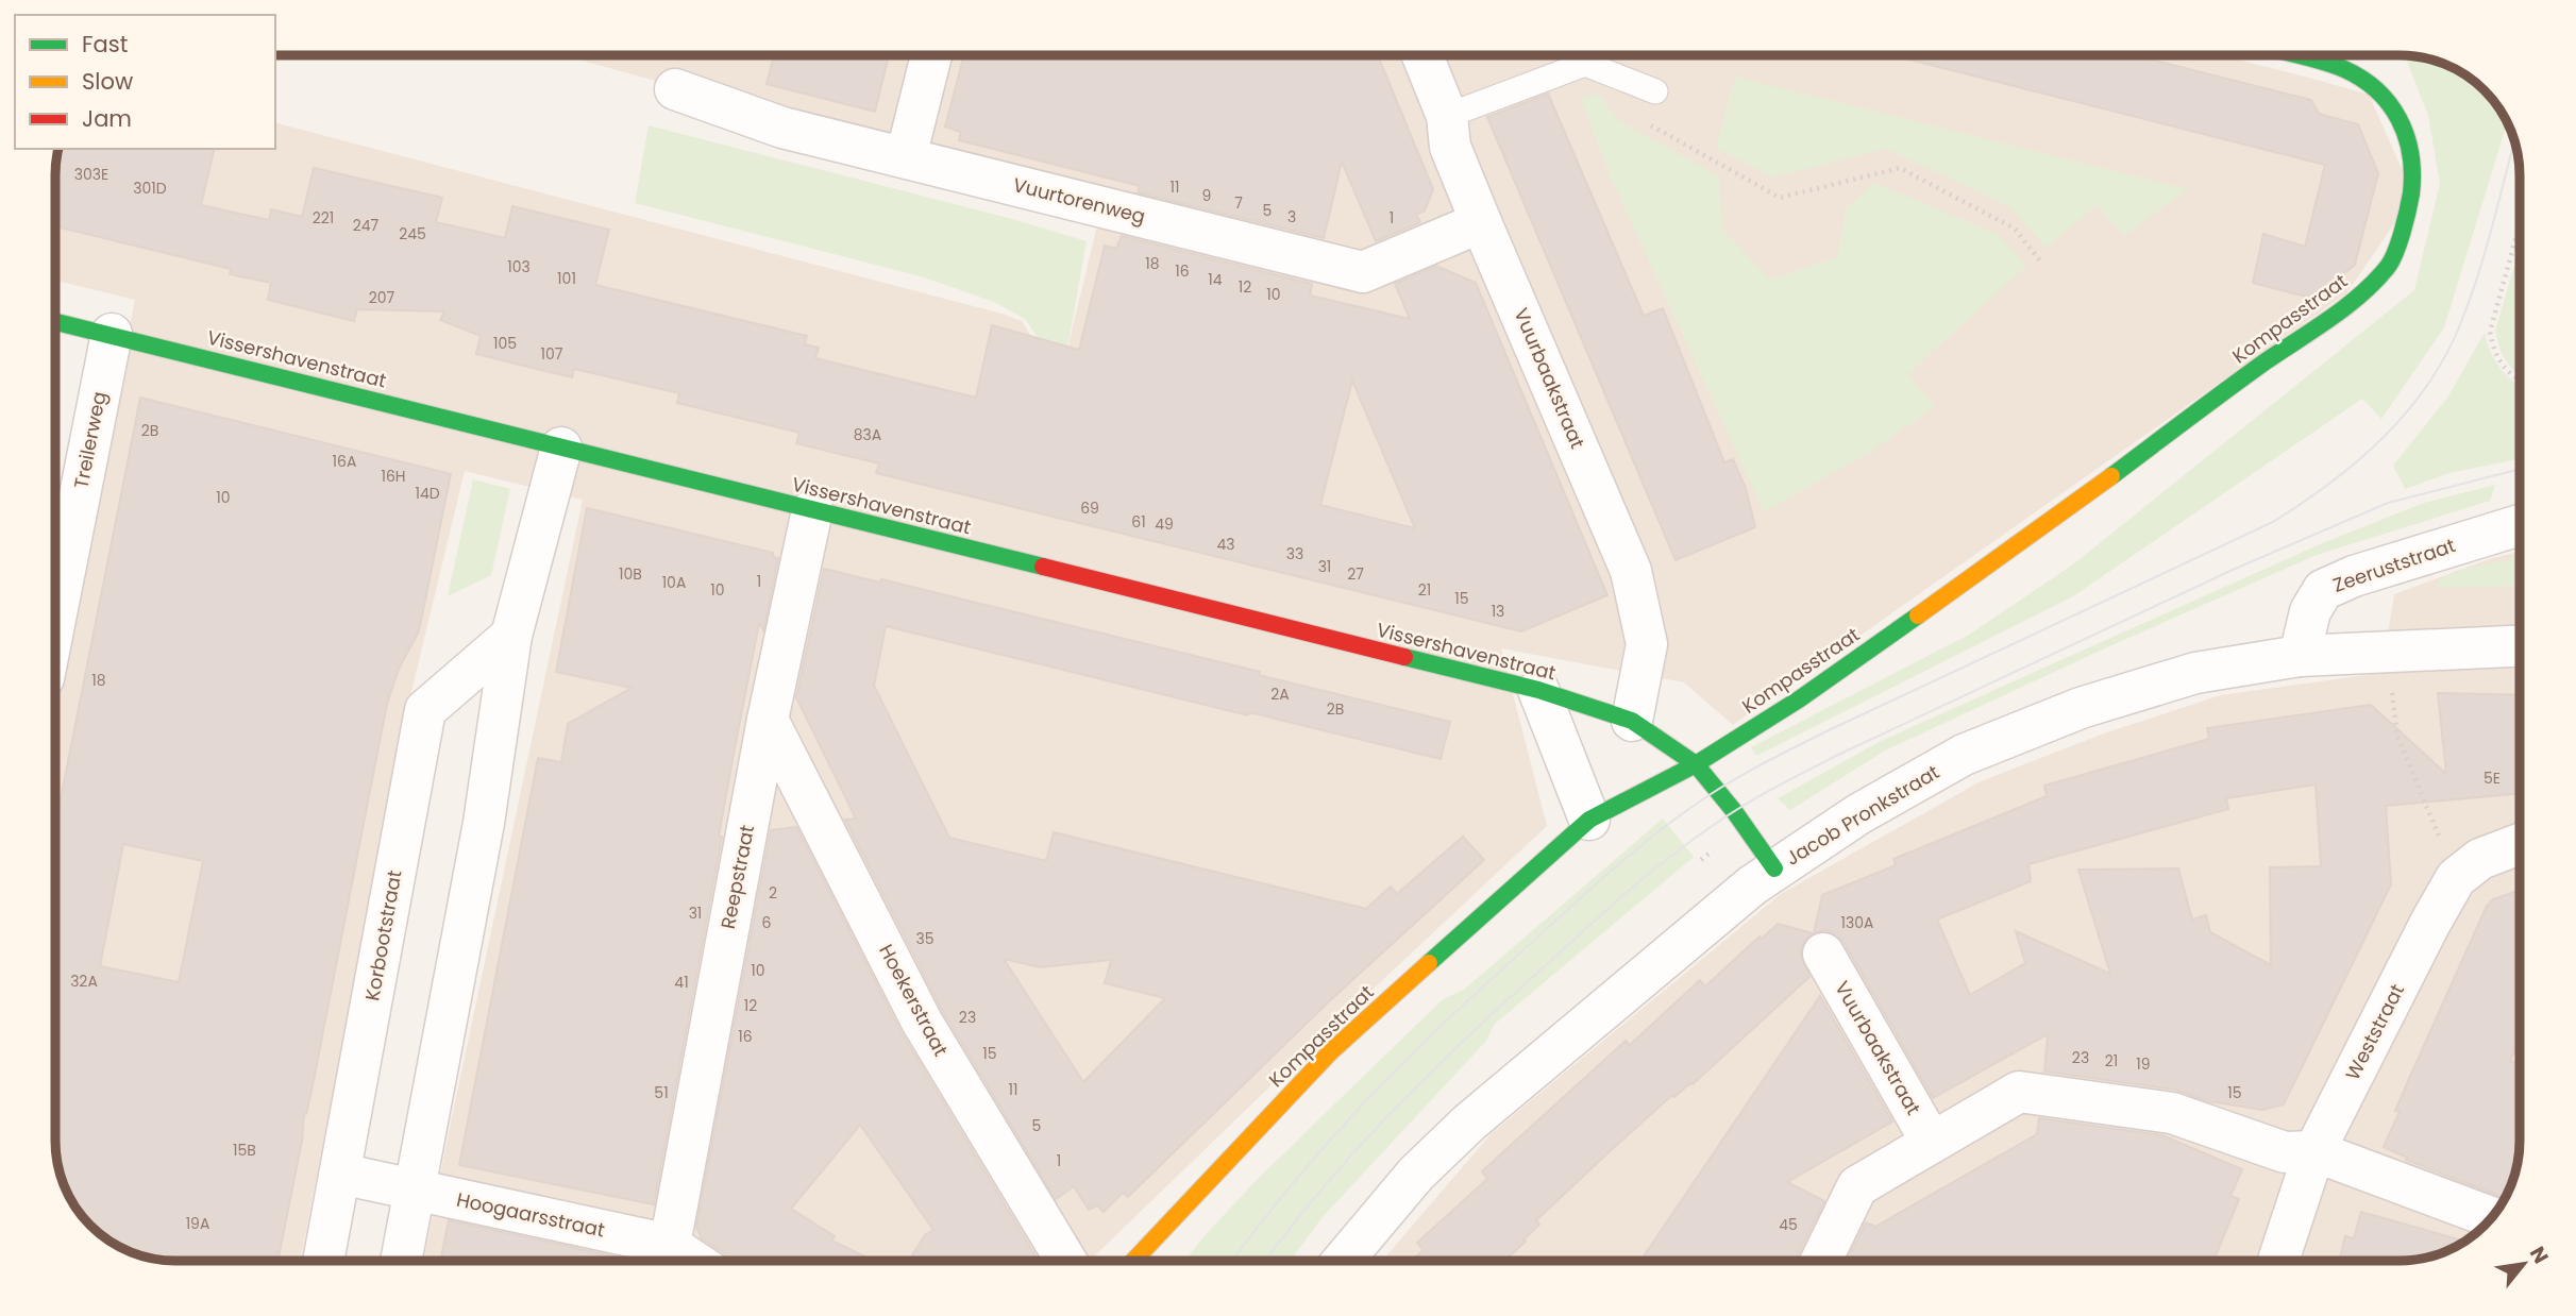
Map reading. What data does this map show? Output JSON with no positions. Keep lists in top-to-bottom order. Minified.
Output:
{"streets":{"street":["Vuurtorenweg","Kompasstraat","Vissershavenstraat","Vuurbaakstraat","Treilerweg","Zeeruststraat","Jacob Pronkstraat","Reepstraat","Korbootstraat","Hoekerstraat","Weststraat","Hoogaarsstraat"]},"crossings":[["Vuurtorenweg","Vuurbaakstraat"],["Kompasstraat","Vissershavenstraat"],["Vissershavenstraat","Vuurbaakstraat"],["Vissershavenstraat","Treilerweg"],["Vissershavenstraat","Reepstraat"],["Zeeruststraat","Jacob Pronkstraat"],["Reepstraat","Hoekerstraat"],["Reepstraat","Hoogaarsstraat"],["Korbootstraat","Hoogaarsstraat"]],"house_numbers":["303E","11","301D","9","7","5","3","221","1","247","245","18","103","16","101","14","12","10","207","105","107","2B","83A","16A","16H","14D","10","69","61","49","43","33","31","10B","27","1","10A","10","21","15","13","18","2A","2B","5E","2","31","6","130A","35","10","32A","41","12","23","16","15","23","21","19","11","51","15","5","15B","1","19A","45"],"legend":["Fast","Slow","Jam"],"north":"top right"}
